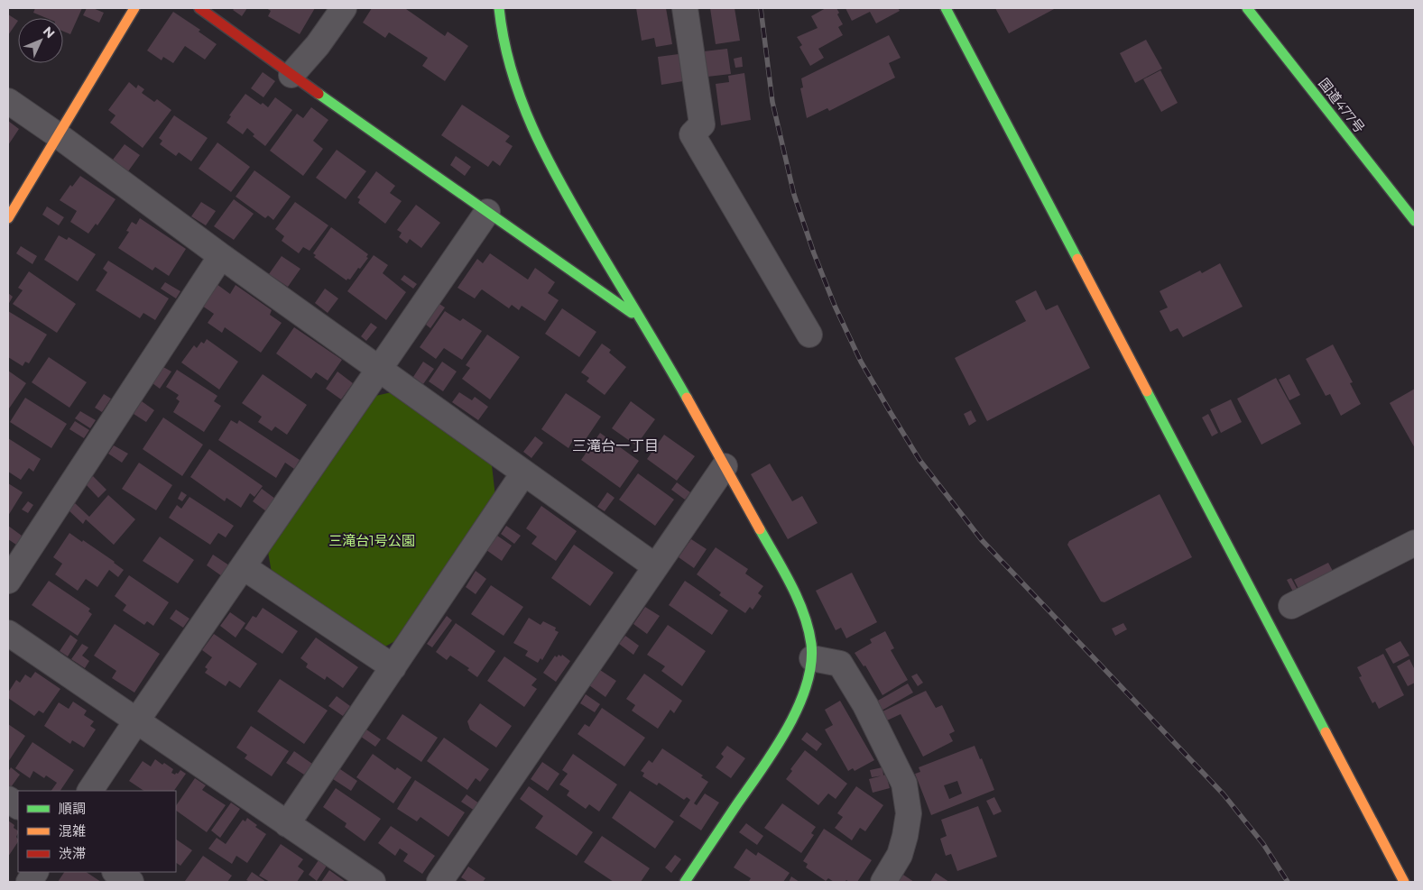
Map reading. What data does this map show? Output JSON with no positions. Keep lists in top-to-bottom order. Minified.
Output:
{"streets":{"main road":["国道477号"]},"districts":["三滝台一丁目"],"parks":["三滝台1号公園"],"legend":["順調","混雑","渋滞"],"north":"top right"}
